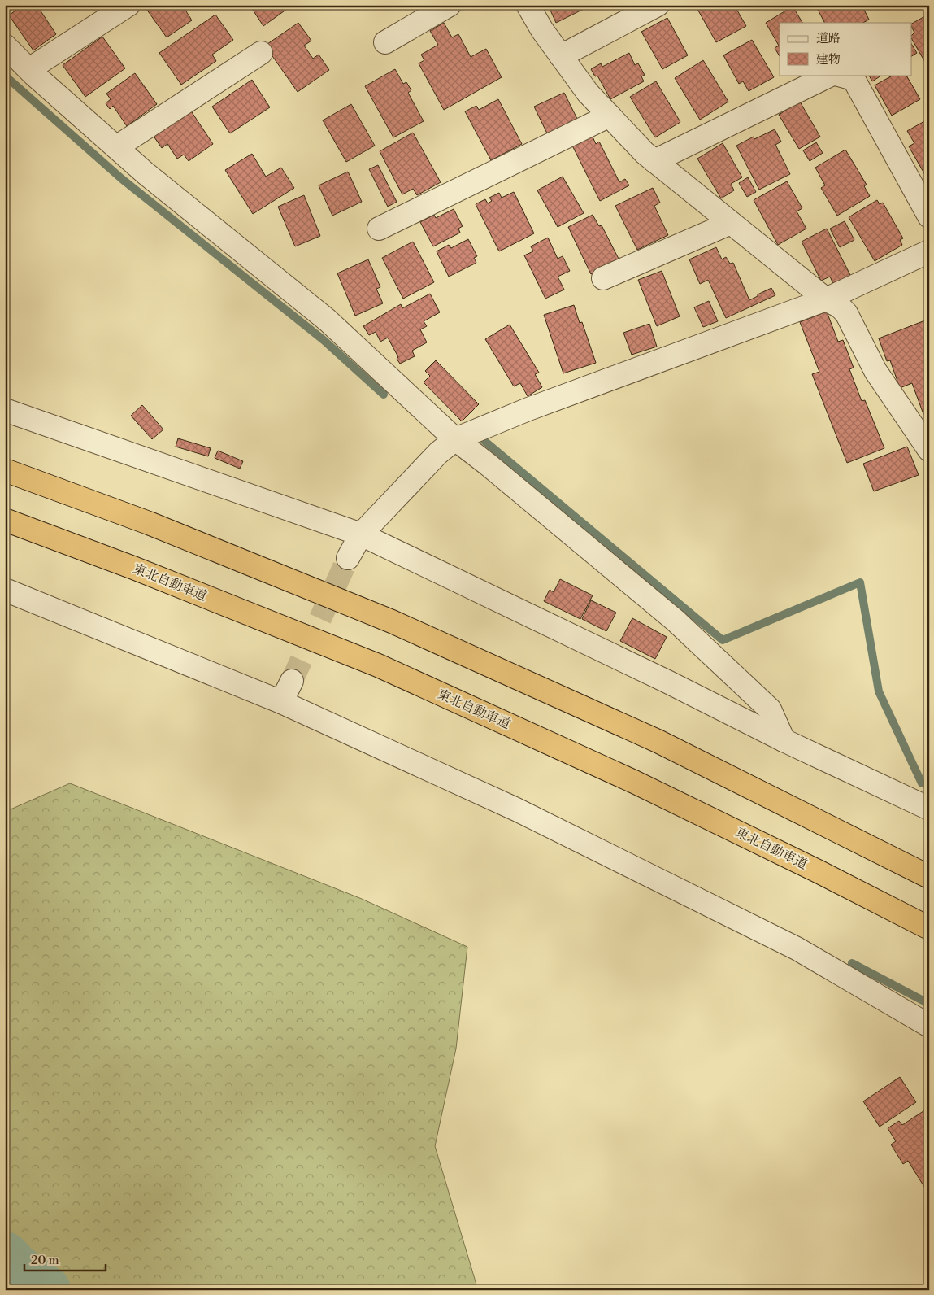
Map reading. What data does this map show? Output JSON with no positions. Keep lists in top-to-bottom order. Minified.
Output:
{"streets":{"highway":["東北自動車道"]},"legend":["道路","建物"],"scale_bar":"20 m"}
